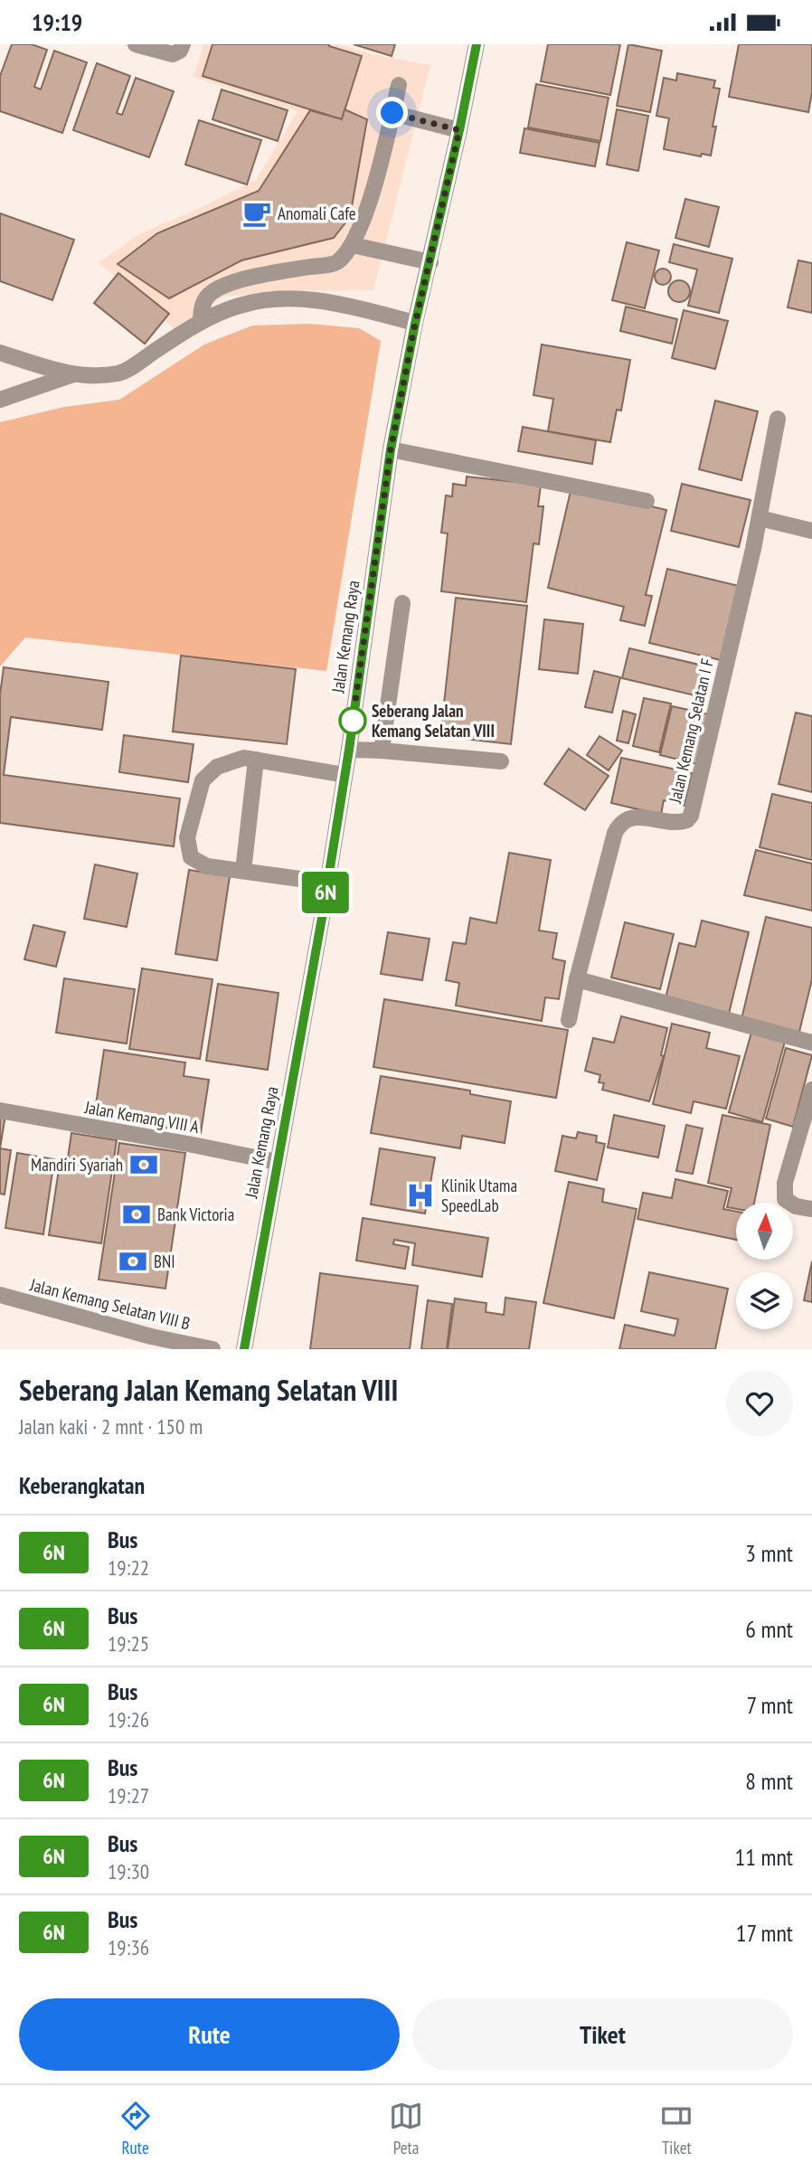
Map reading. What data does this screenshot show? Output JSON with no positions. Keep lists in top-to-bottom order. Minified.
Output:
{"streets":{"street":["Jalan Kemang Raya","Jalan Kemang Selatan I F","Jalan Kemang VIII A","Jalan Kemang Selatan VIII B"]},"crossings":[["Jalan Kemang Raya","Jalan Kemang VIII A"]],"places":{"cafe":["Anomali Cafe"],"other":["Seberang Jalan Kemang Selatan VIII"],"bank":["Mandiri Syariah","Bank Victoria","BNI"],"hospital":["Klinik Utama SpeedLab"]},"lines":["bus line 6N"],"north":"top","page":{"status":"19:19","on_map":"6N","heading":[["Seberang Jalan Kemang Selatan VIII","Jalan kaki · 2 mnt · 150 m"],"Keberangkatan"],"list":[{"mark":"6N","name":"Bus","note":"19:22","value":"3 mnt"},{"mark":"6N","name":"Bus","note":"19:25","value":"6 mnt"},{"mark":"6N","name":"Bus","note":"19:26","value":"7 mnt"},{"mark":"6N","name":"Bus","note":"19:27","value":"8 mnt"},{"mark":"6N","name":"Bus","note":"19:30","value":"11 mnt"},{"mark":"6N","name":"Bus","note":"19:36","value":"17 mnt"}],"buttons":["Rute","Tiket"],"tabs":["Rute","Peta","Tiket"]}}
